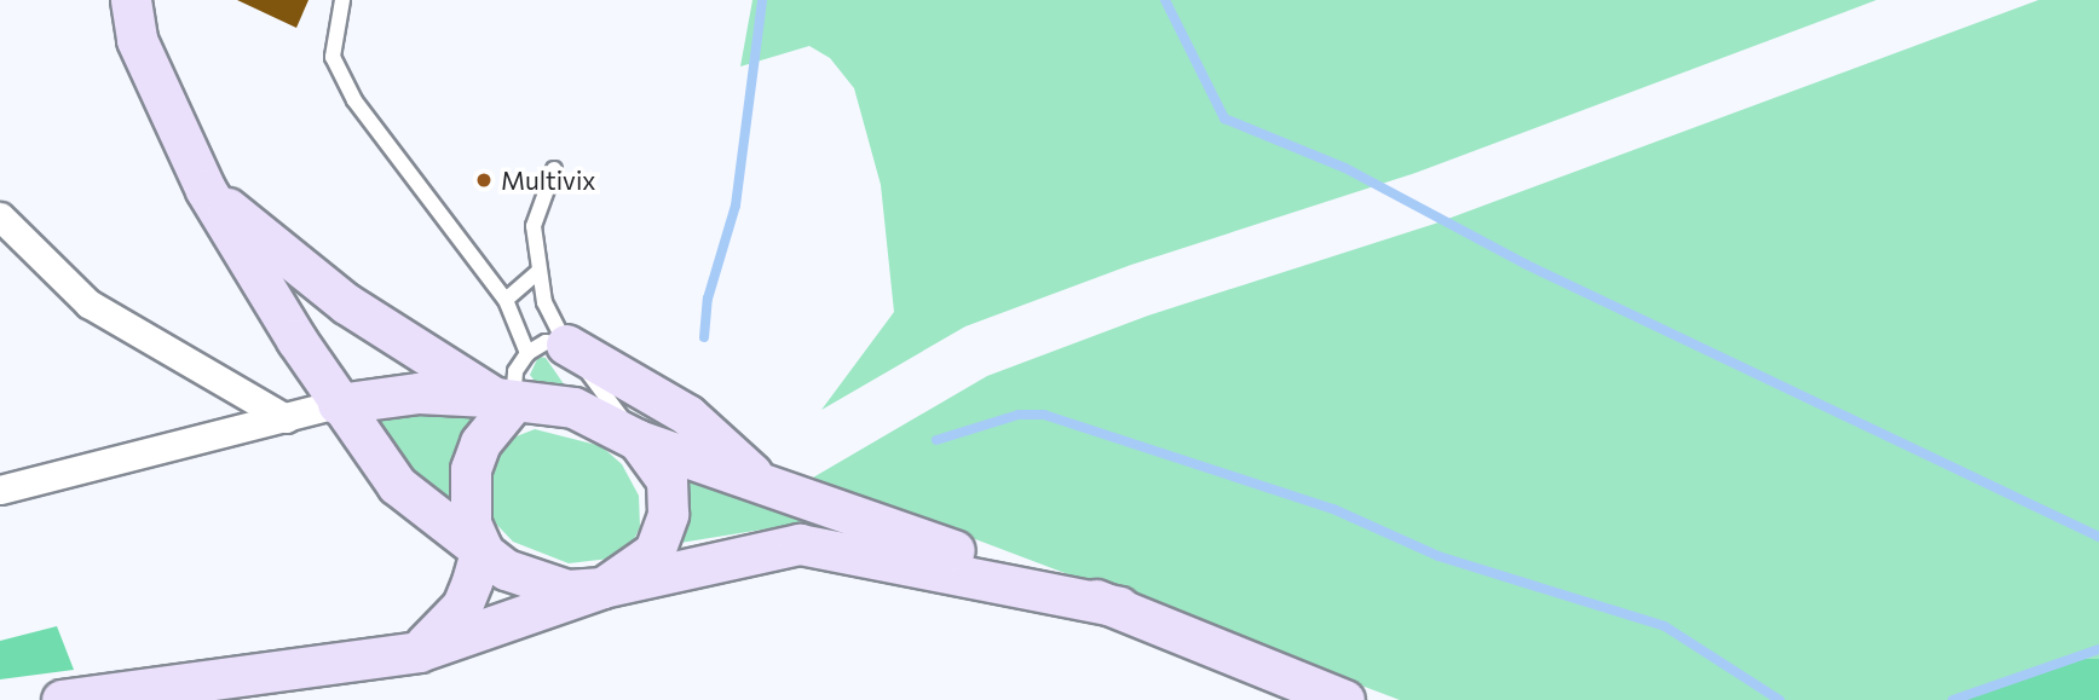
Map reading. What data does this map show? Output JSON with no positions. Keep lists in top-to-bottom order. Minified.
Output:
{"places":["Multivix"]}
